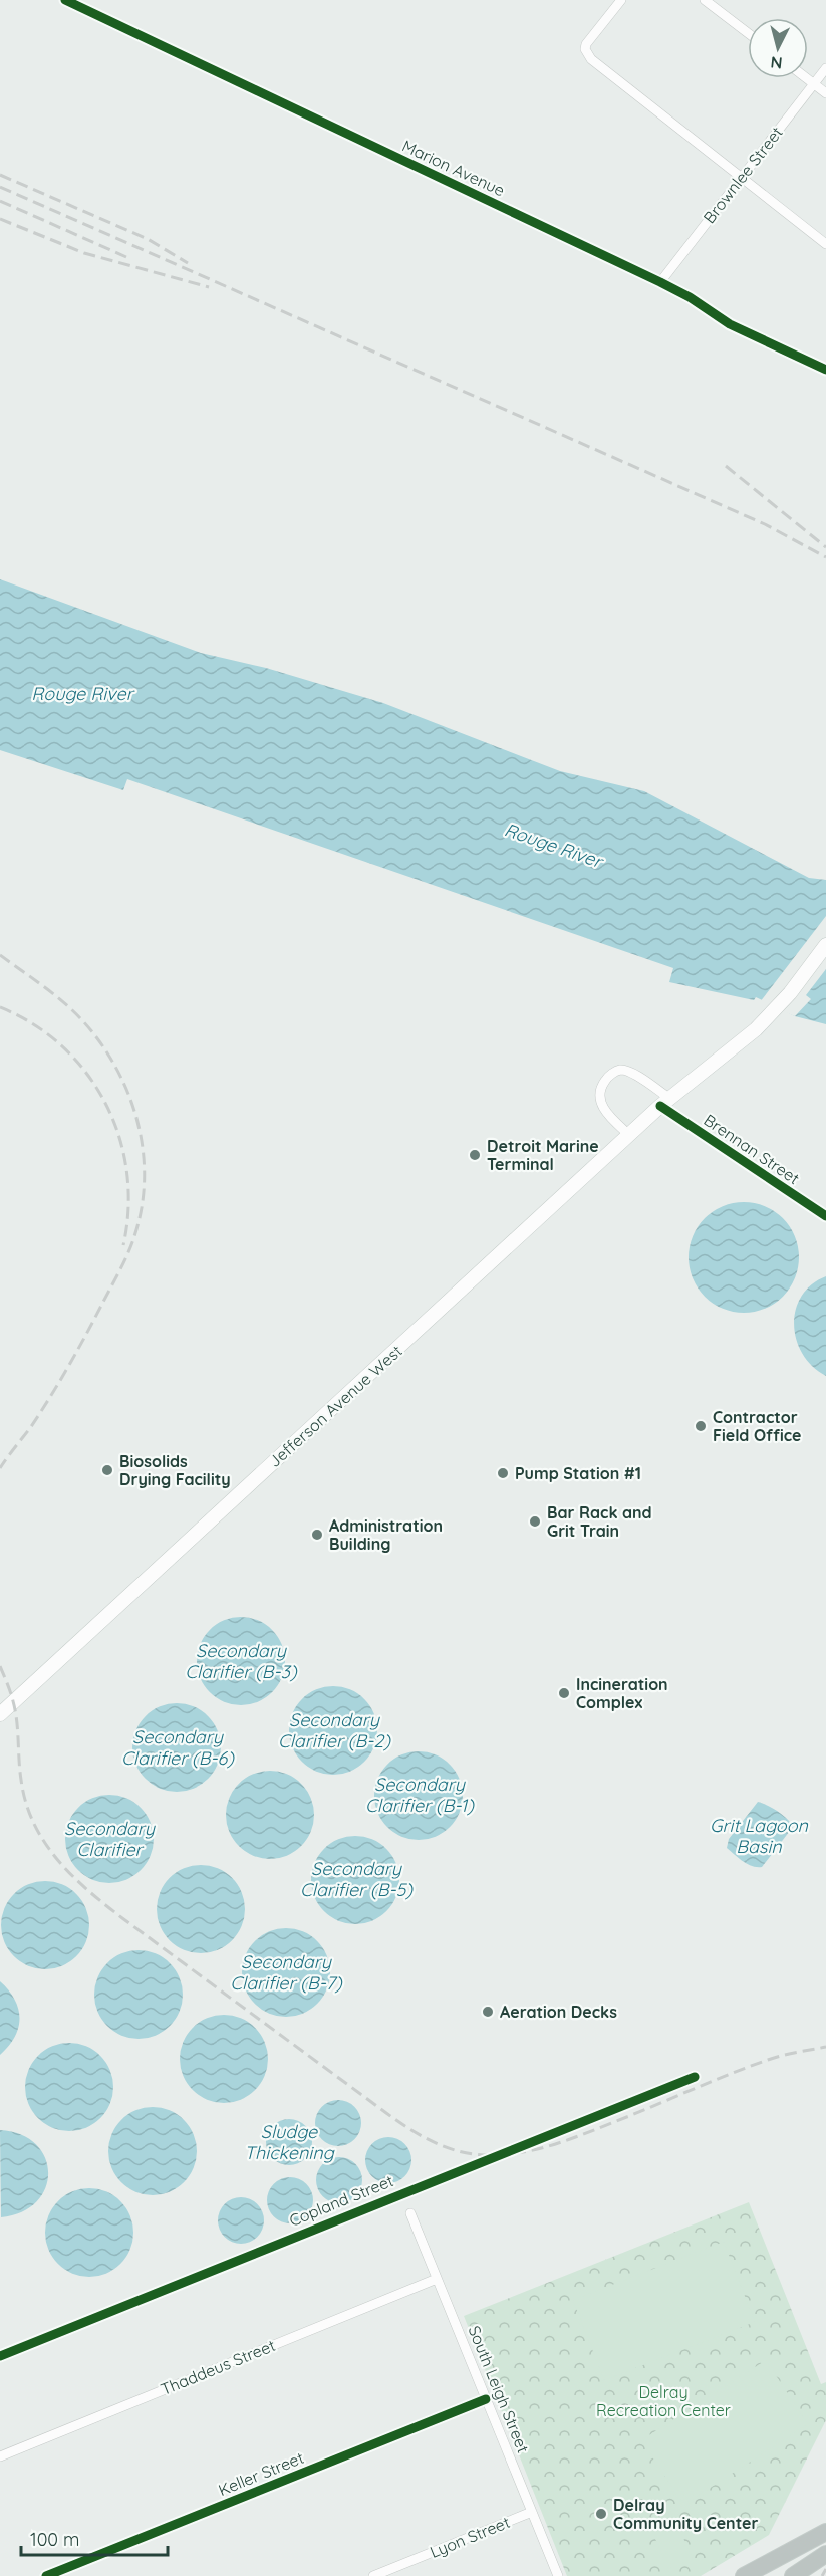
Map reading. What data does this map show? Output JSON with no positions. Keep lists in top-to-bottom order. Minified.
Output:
{"streets":{"main road":["Jefferson Avenue West"],"street":["Marion Avenue","Brownlee Street","Brennan Street","Copland Street","Thaddeus Street","South Leigh Street","Keller Street","Lyon Street"]},"crossings":[["Marion Avenue","Brownlee Street"],["Brennan Street","Jefferson Avenue West"],["Thaddeus Street","South Leigh Street"],["South Leigh Street","Keller Street"],["South Leigh Street","Lyon Street"]],"water":["Rouge River","Secondary Clarifier (B-3)","Secondary Clarifier (B-2)","Secondary Clarifier (B-6)","Secondary Clarifier (B-1)","Grit Lagoon Basin","Secondary Clarifier","Secondary Clarifier (B-5)","Secondary Clarifier (B-7)","Sludge Thickening"],"parks":["Delray Recreation Center"],"places":["Detroit Marine Terminal","Contractor Field Office","Biosolids Drying Facility","Pump Station #1","Bar Rack and Grit Train","Administration Building","Incineration Complex","Aeration Decks","Delray Community Center"],"scale_bar":"100 m","north":"bottom"}
